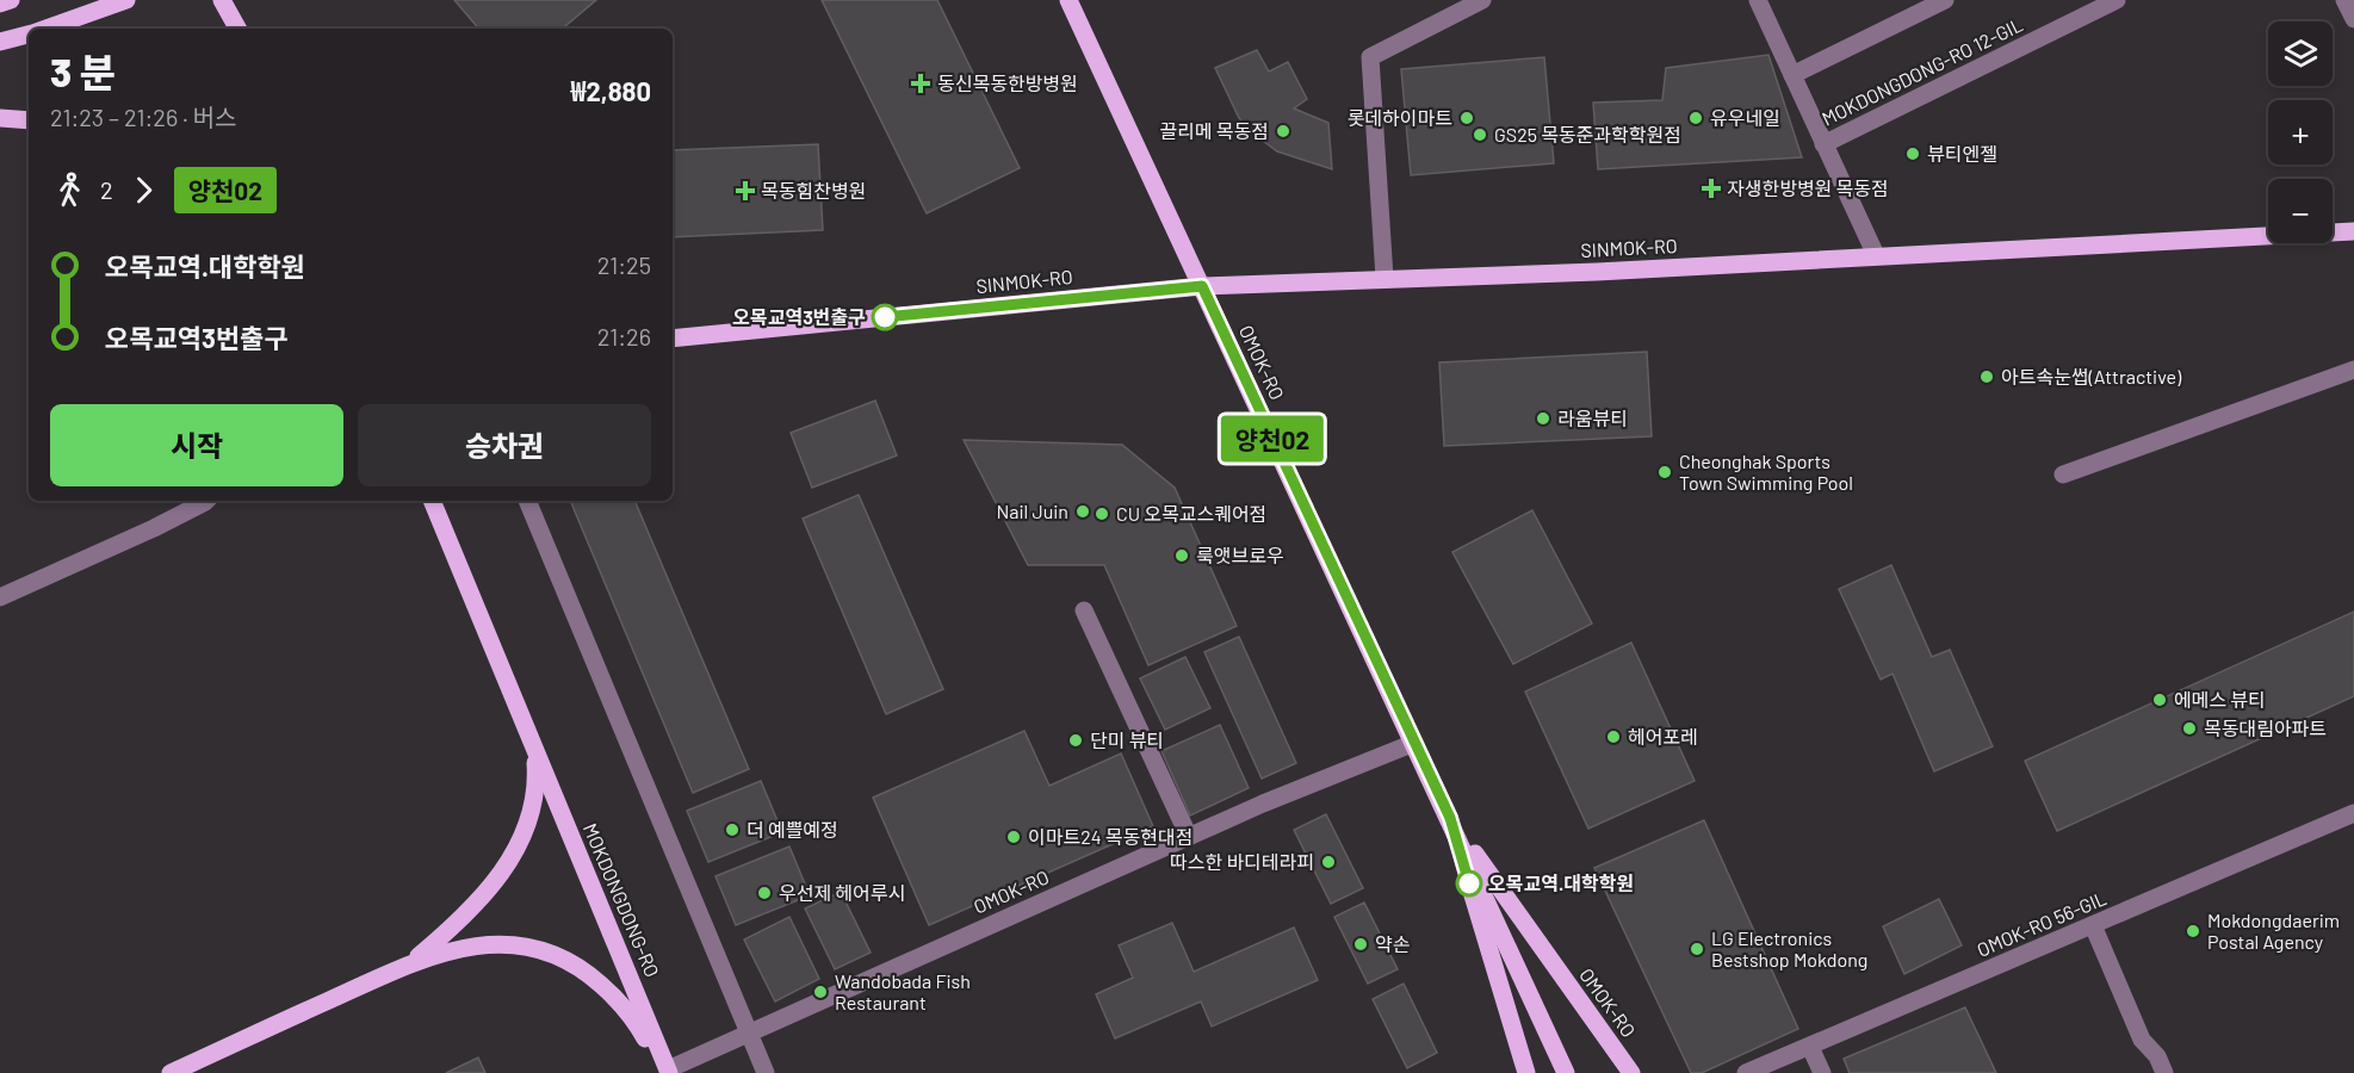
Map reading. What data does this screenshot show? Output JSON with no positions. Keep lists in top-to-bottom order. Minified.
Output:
{"streets":{"main road":["SINMOK-RO","OMOK-RO","MOKDONGDONG-RO"],"street":["MOKDONGDONG-RO 12-GIL","OMOK-RO 56-GIL"]},"crossings":[["SINMOK-RO","OMOK-RO"],["OMOK-RO","MOKDONGDONG-RO"]],"places":{"health":["동신목동한방병원","자생한방병원 목동점","목동힘찬병원"],"other":["롯데하이마트","유우네일","끌리메 목동점","GS25 목동준과학학원점","뷰티엔젤","오목교역3번출구","아트속눈썹(Attractive)","라움뷰티","Cheonghak Sports Town Swimming Pool","Nail Juin","CU 오목교스퀘어점","룩앳브로우","에메스 뷰티","목동대림아파트","헤어포레","단미 뷰티","더 예쁠예정","이마트24 목동현대점","따스한 바디테라피","오목교역.대학학원","우선제 헤어루시","Mokdongdaerim Postal Agency","약손","LG Electronics Bestshop Mokdong","Wandobada Fish Restaurant"]},"lines":["bus line 양천02"],"page":{"on_map":"양천02","map_buttons":["+","−"],"heading":["3 분","21:23 – 21:26 · 버스","₩2,880"],"legs":["2","양천02"],"list":[{"name":"오목교역.대학학원","value":"21:25"},{"name":"오목교역3번출구","value":"21:26"}],"buttons":["시작","승차권"]}}
